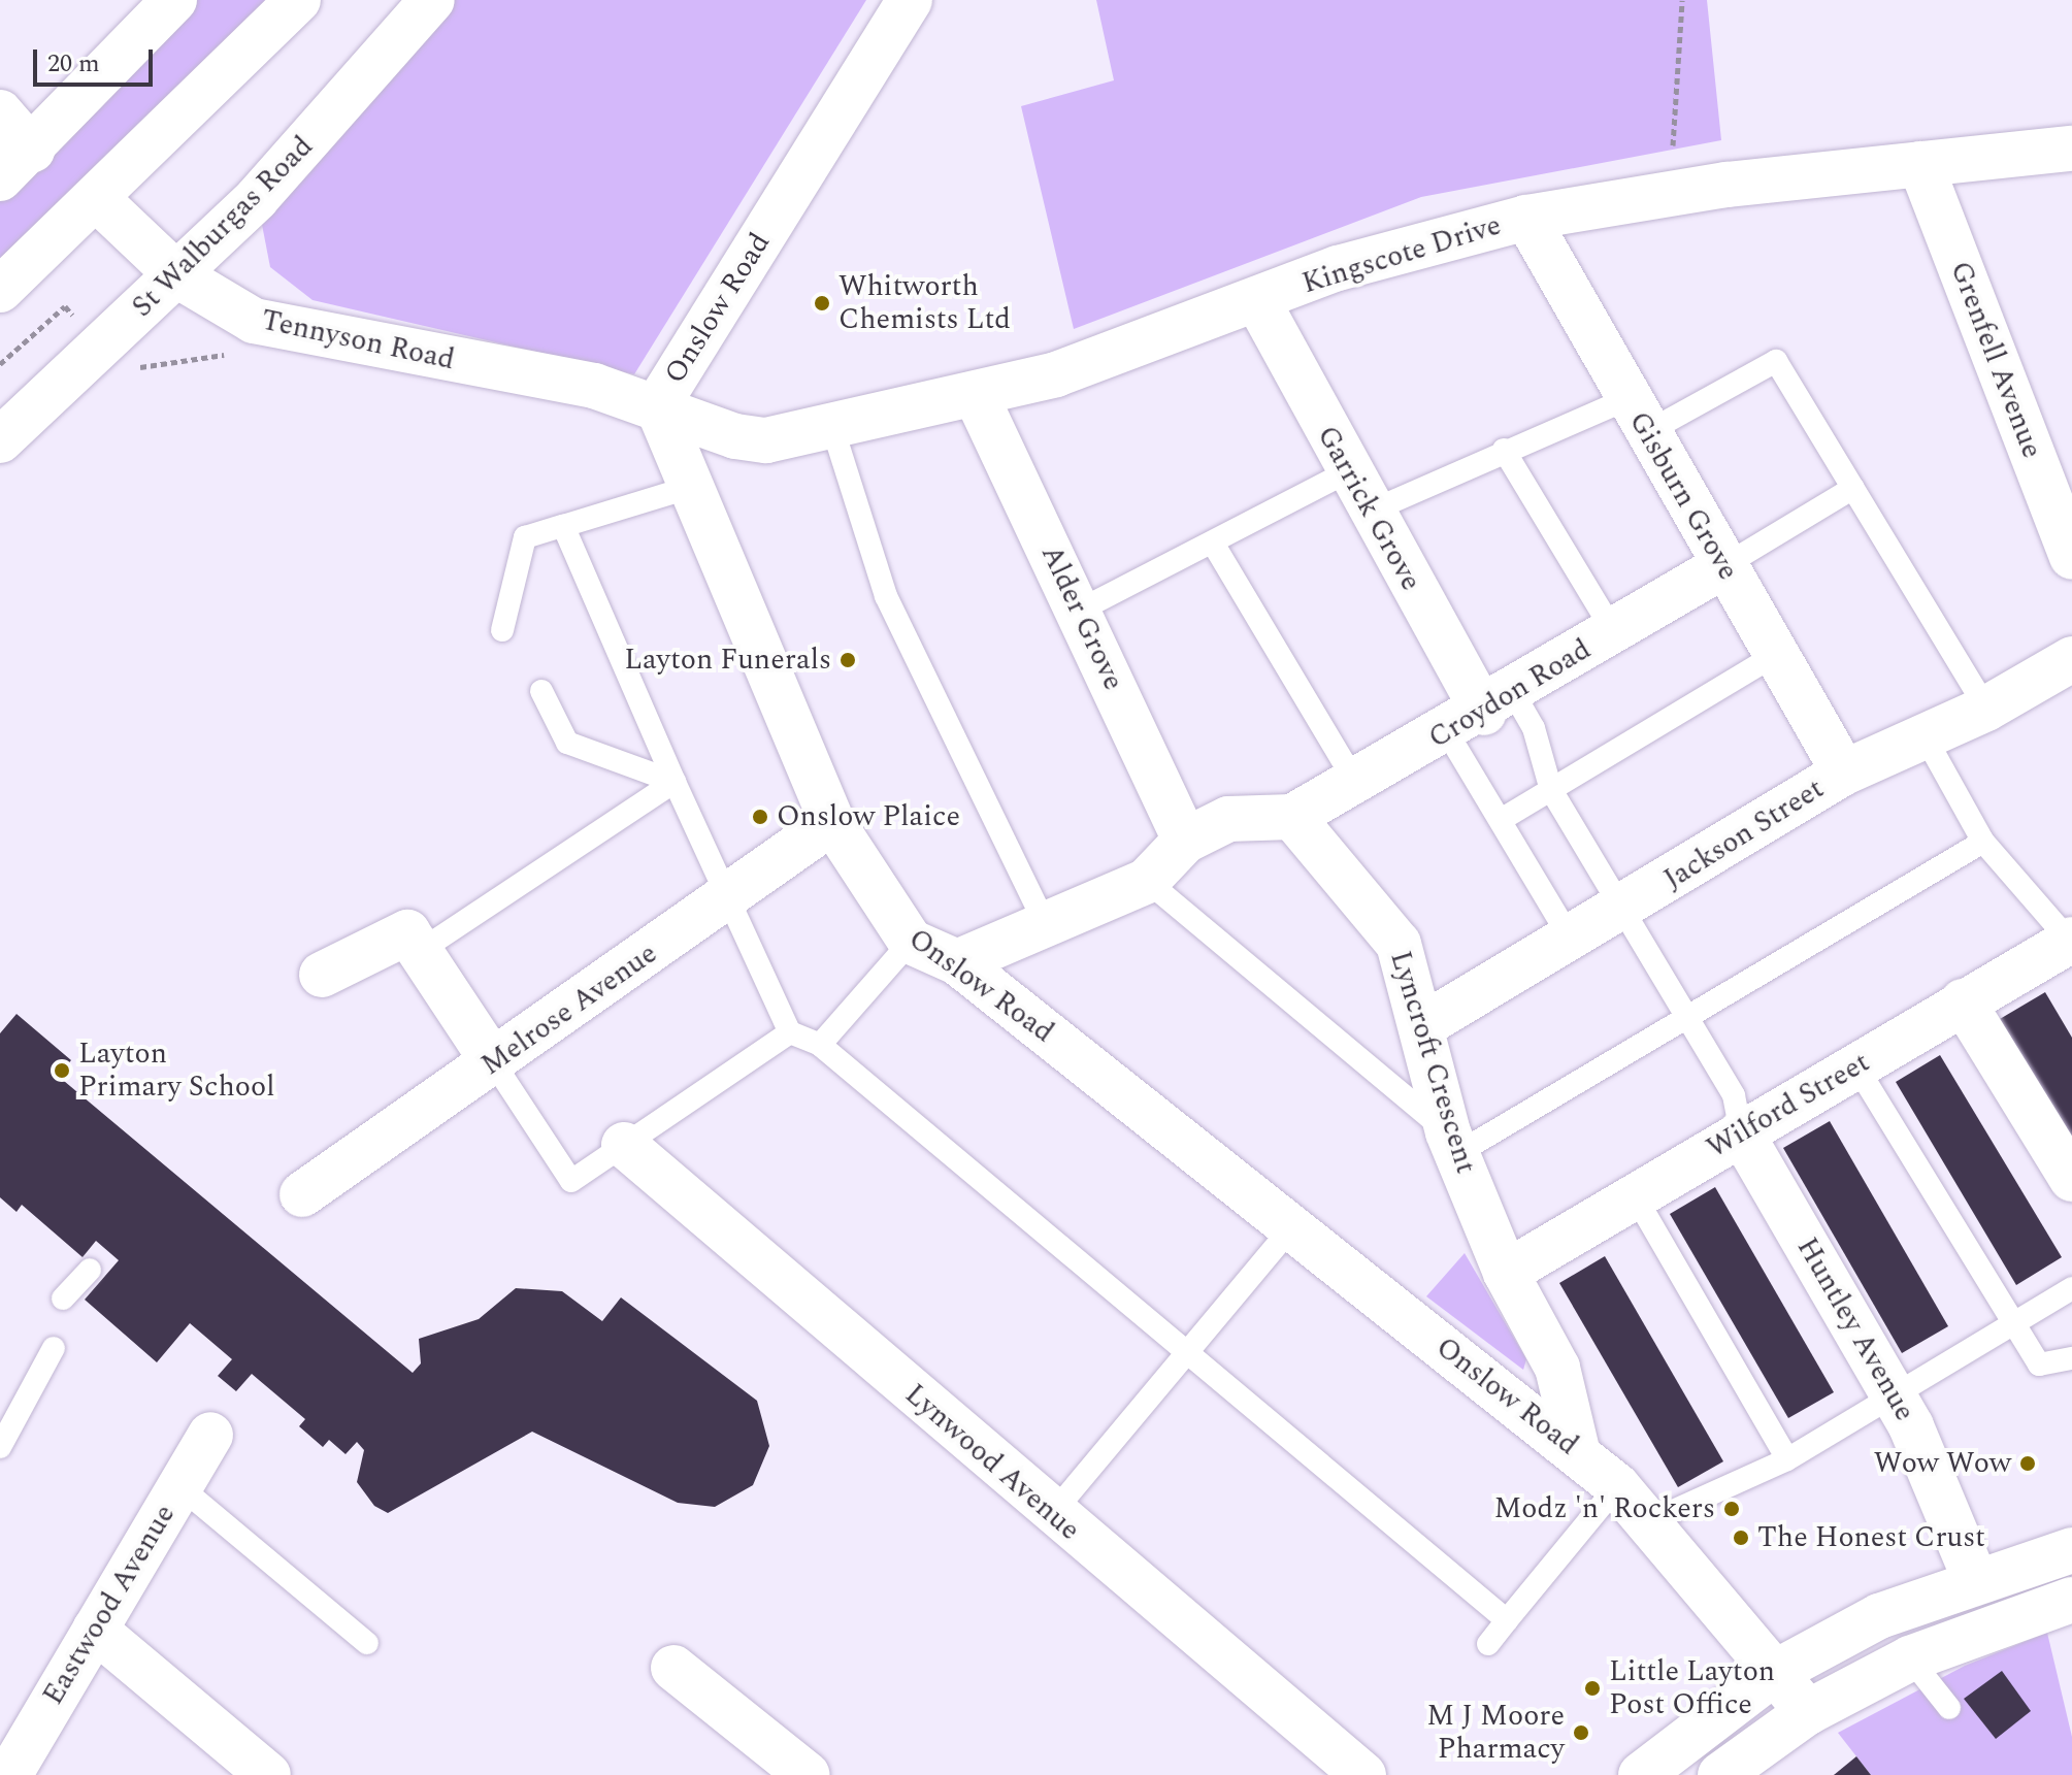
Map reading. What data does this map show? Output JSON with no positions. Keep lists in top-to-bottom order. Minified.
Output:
{"streets":{"street":["St Walburgas Road","Kingscote Drive","Onslow Road","Tennyson Road","Grenfell Avenue","Gisburn Grove","Garrick Grove","Alder Grove","Croydon Road","Jackson Street","Melrose Avenue","Lyncroft Crescent","Wilford Street","Huntley Avenue","Lynwood Avenue","Eastwood Avenue"]},"crossings":[["St Walburgas Road","Tennyson Road"],["Kingscote Drive","Onslow Road"],["Kingscote Drive","Tennyson Road"],["Kingscote Drive","Grenfell Avenue"],["Kingscote Drive","Gisburn Grove"],["Kingscote Drive","Garrick Grove"],["Kingscote Drive","Alder Grove"],["Onslow Road","Tennyson Road"],["Onslow Road","Melrose Avenue"],["Onslow Road","Lyncroft Crescent"],["Gisburn Grove","Croydon Road"],["Gisburn Grove","Jackson Street"],["Garrick Grove","Croydon Road"],["Croydon Road","Lyncroft Crescent"],["Jackson Street","Lyncroft Crescent"],["Lyncroft Crescent","Wilford Street"],["Wilford Street","Huntley Avenue"]],"places":["Whitworth Chemists Ltd","Layton Funerals","Onslow Plaice","Layton Primary School","Wow Wow","Modz 'n' Rockers","The Honest Crust","Little Layton Post Office","M J Moore Pharmacy"],"scale_bar":"20 m"}
